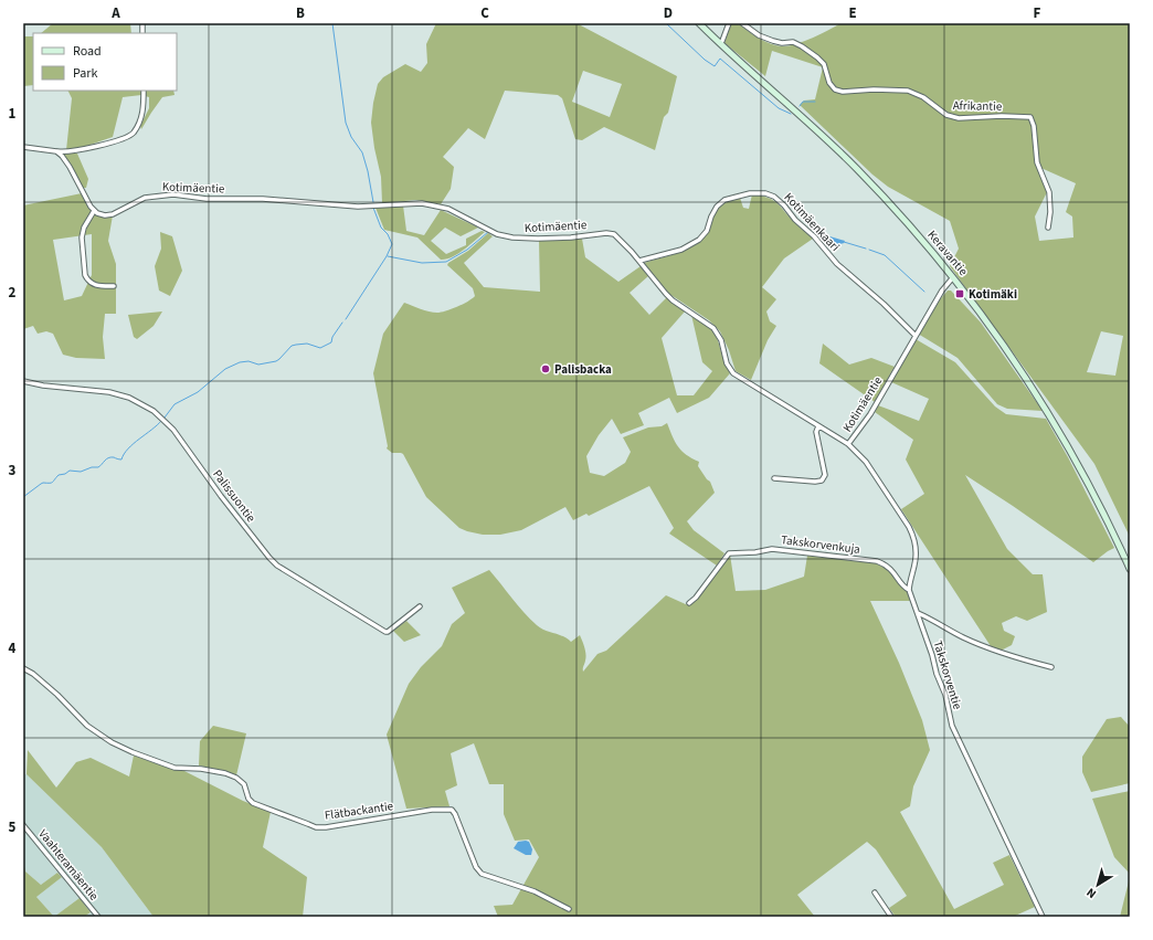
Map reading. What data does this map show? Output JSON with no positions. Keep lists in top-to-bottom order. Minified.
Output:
{"streets":{"main road":["Keravantie"],"street":["Afrikantie","Kotimäentie","Kotimäenkaari","Palissuontie","Takskorvenkuja","Takskorventie","Flätbackantie","Vaahteramäentie"]},"crossings":[["Kotimäentie","Kotimäenkaari"],["Kotimäentie","Keravantie"],["Kotimäentie","Takskorventie"],["Takskorvenkuja","Takskorventie"]],"places":{"transit":["Kotimäki"],"other":["Palisbacka"]},"legend":["Road","Park"],"north":"bottom left","grid":{"columns":["A","B","C","D","E","F"],"rows":["1","2","3","4","5"]}}
